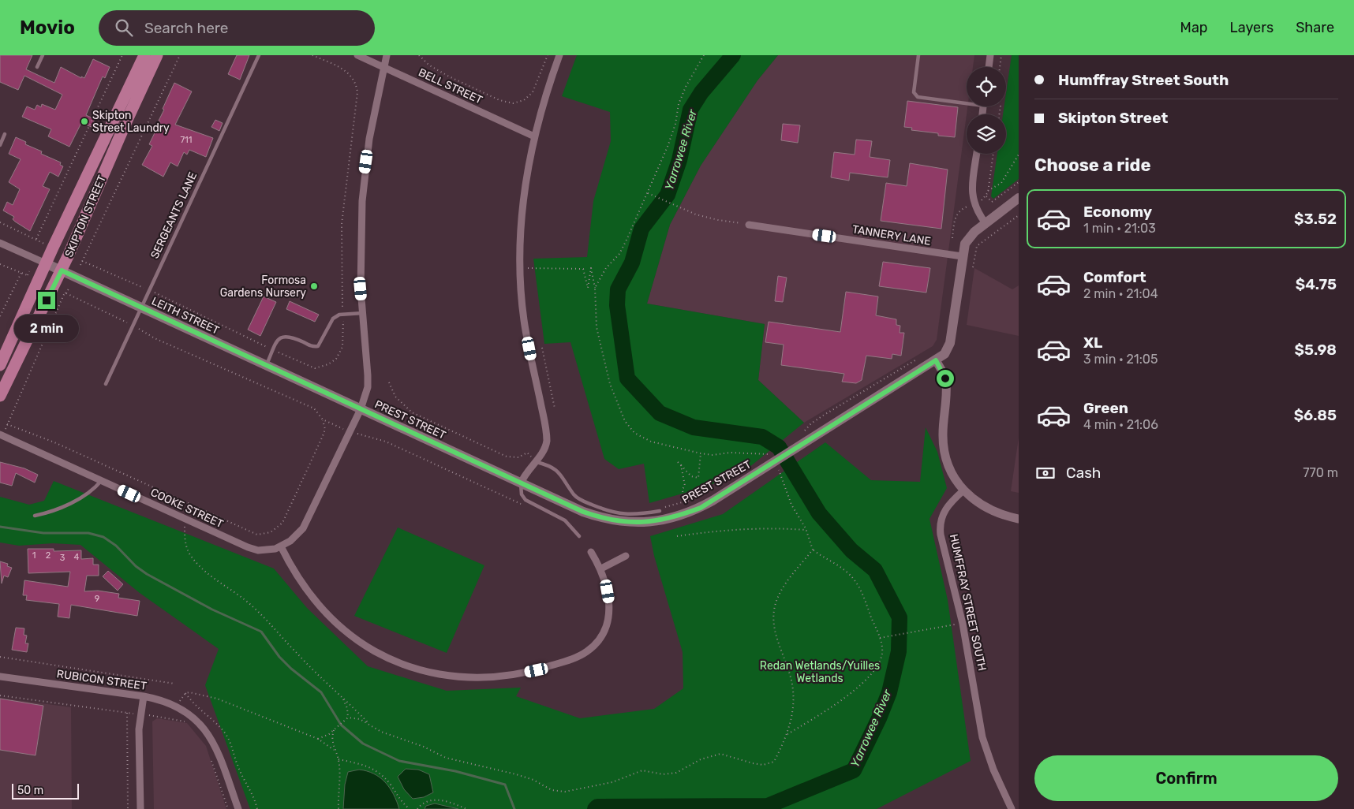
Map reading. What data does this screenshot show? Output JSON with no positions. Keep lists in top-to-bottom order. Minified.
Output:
{"streets":{"highway":["SKIPTON STREET"],"main road":["LEITH STREET","PREST STREET"],"street":["BELL STREET","TANNERY LANE","COOKE STREET","HUMFFRAY STREET SOUTH","RUBICON STREET"],"lane":["SERGEANTS LANE"]},"crossings":[["SERGEANTS LANE","LEITH STREET"],["SKIPTON STREET","LEITH STREET"],["LEITH STREET","PREST STREET"]],"water":["Yarrowee River"],"parks":["Redan Wetlands/Yuilles Wetlands"],"places":["Skipton Street Laundry","Formosa Gardens Nursery"],"house_numbers":["711","1","2","4","3","9"],"scale_bar":"50 m","page":{"header":"Movio","search":"Search here","nav":["Map","Layers","Share"],"banner":["Humffray Street South","Skipton Street"],"heading":"Choose a ride","list":[{"name":"Economy","note":"1 min · 21:03","value":"$3.52"},{"name":"Comfort","note":"2 min · 21:04","value":"$4.75"},{"name":"XL","note":"3 min · 21:05","value":"$5.98"},{"name":"Green","note":"4 min · 21:06","value":"$6.85"}],"bubble":"2 min","pay":["Cash","770 m"],"buttons":"Confirm","scale":"50 m"}}
